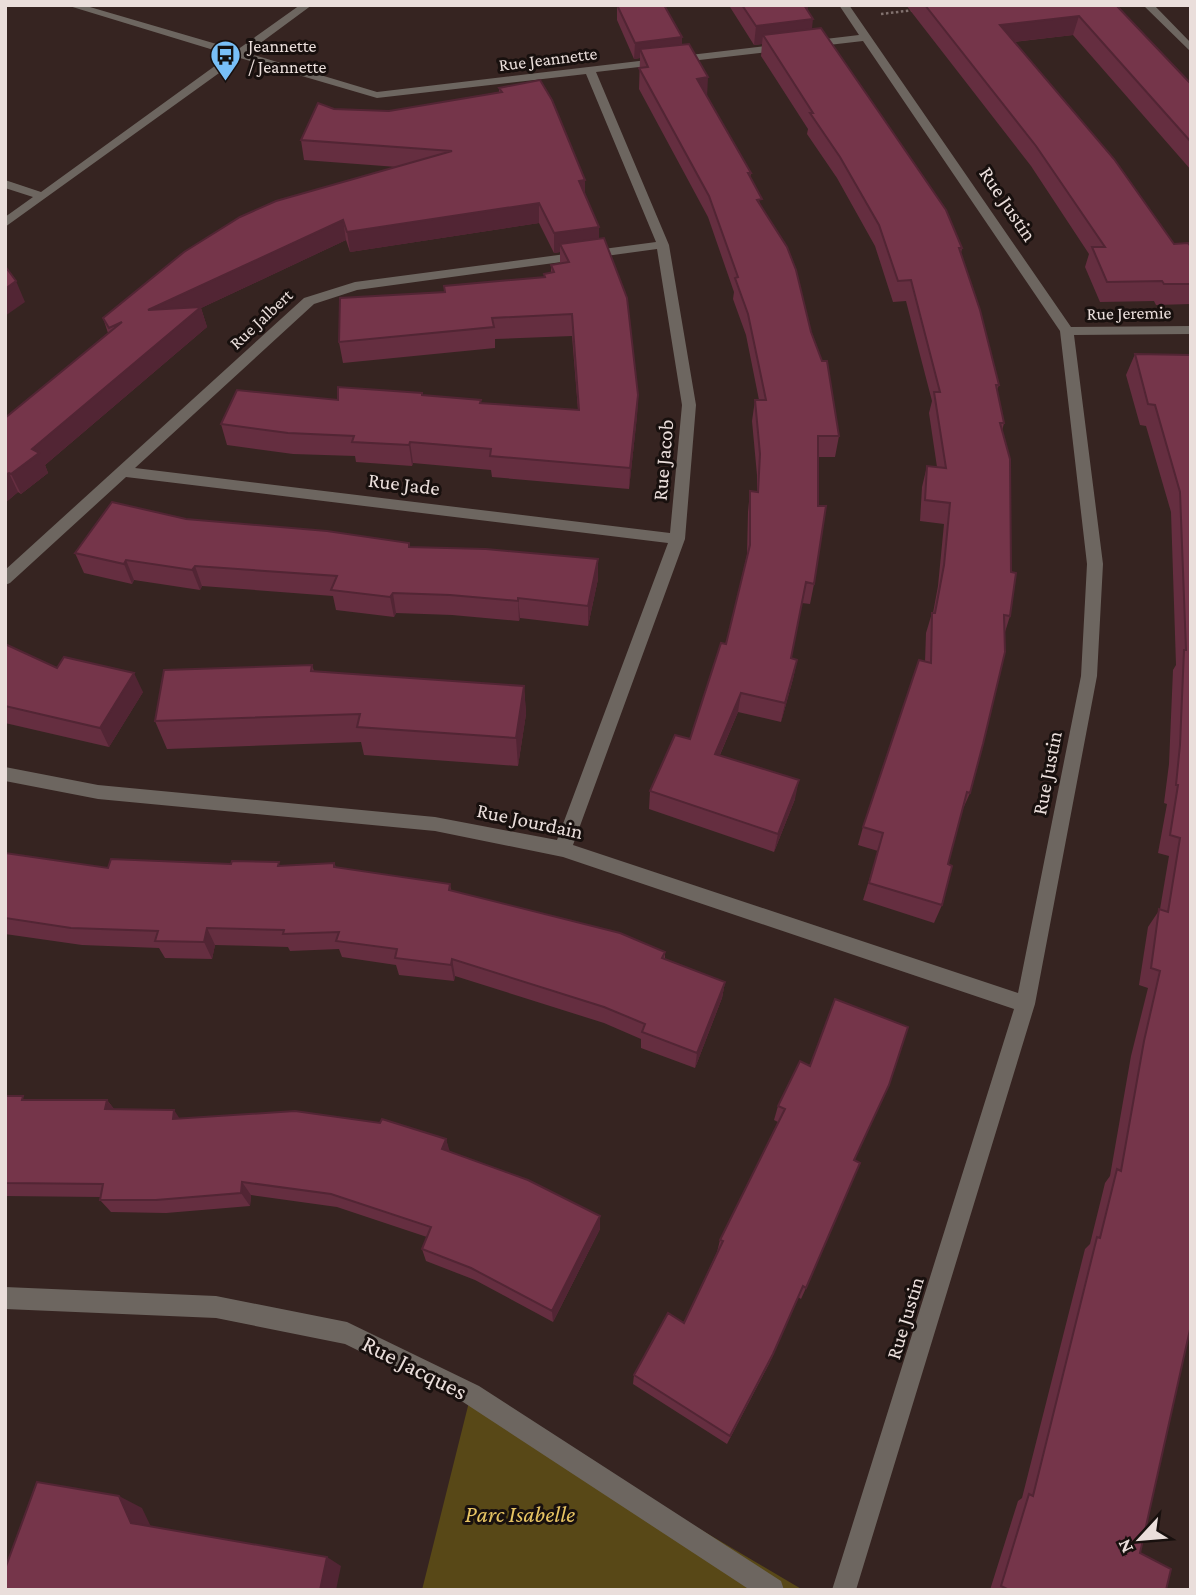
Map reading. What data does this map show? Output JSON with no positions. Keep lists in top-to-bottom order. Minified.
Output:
{"streets":{"street":["Rue Jeannette","Rue Justin","Rue Jeremie","Rue Jalbert","Rue Jacob","Rue Jade","Rue Jourdain","Rue Jacques"]},"crossings":[["Rue Jeannette","Rue Justin"],["Rue Jeannette","Rue Jacob"],["Rue Justin","Rue Jeremie"],["Rue Justin","Rue Jourdain"],["Rue Jalbert","Rue Jacob"],["Rue Jalbert","Rue Jade"],["Rue Jacob","Rue Jade"],["Rue Jacob","Rue Jourdain"]],"parks":["Parc Isabelle"],"places":{"bus stop":["Jeannette / Jeannette"]},"north":"bottom left"}
